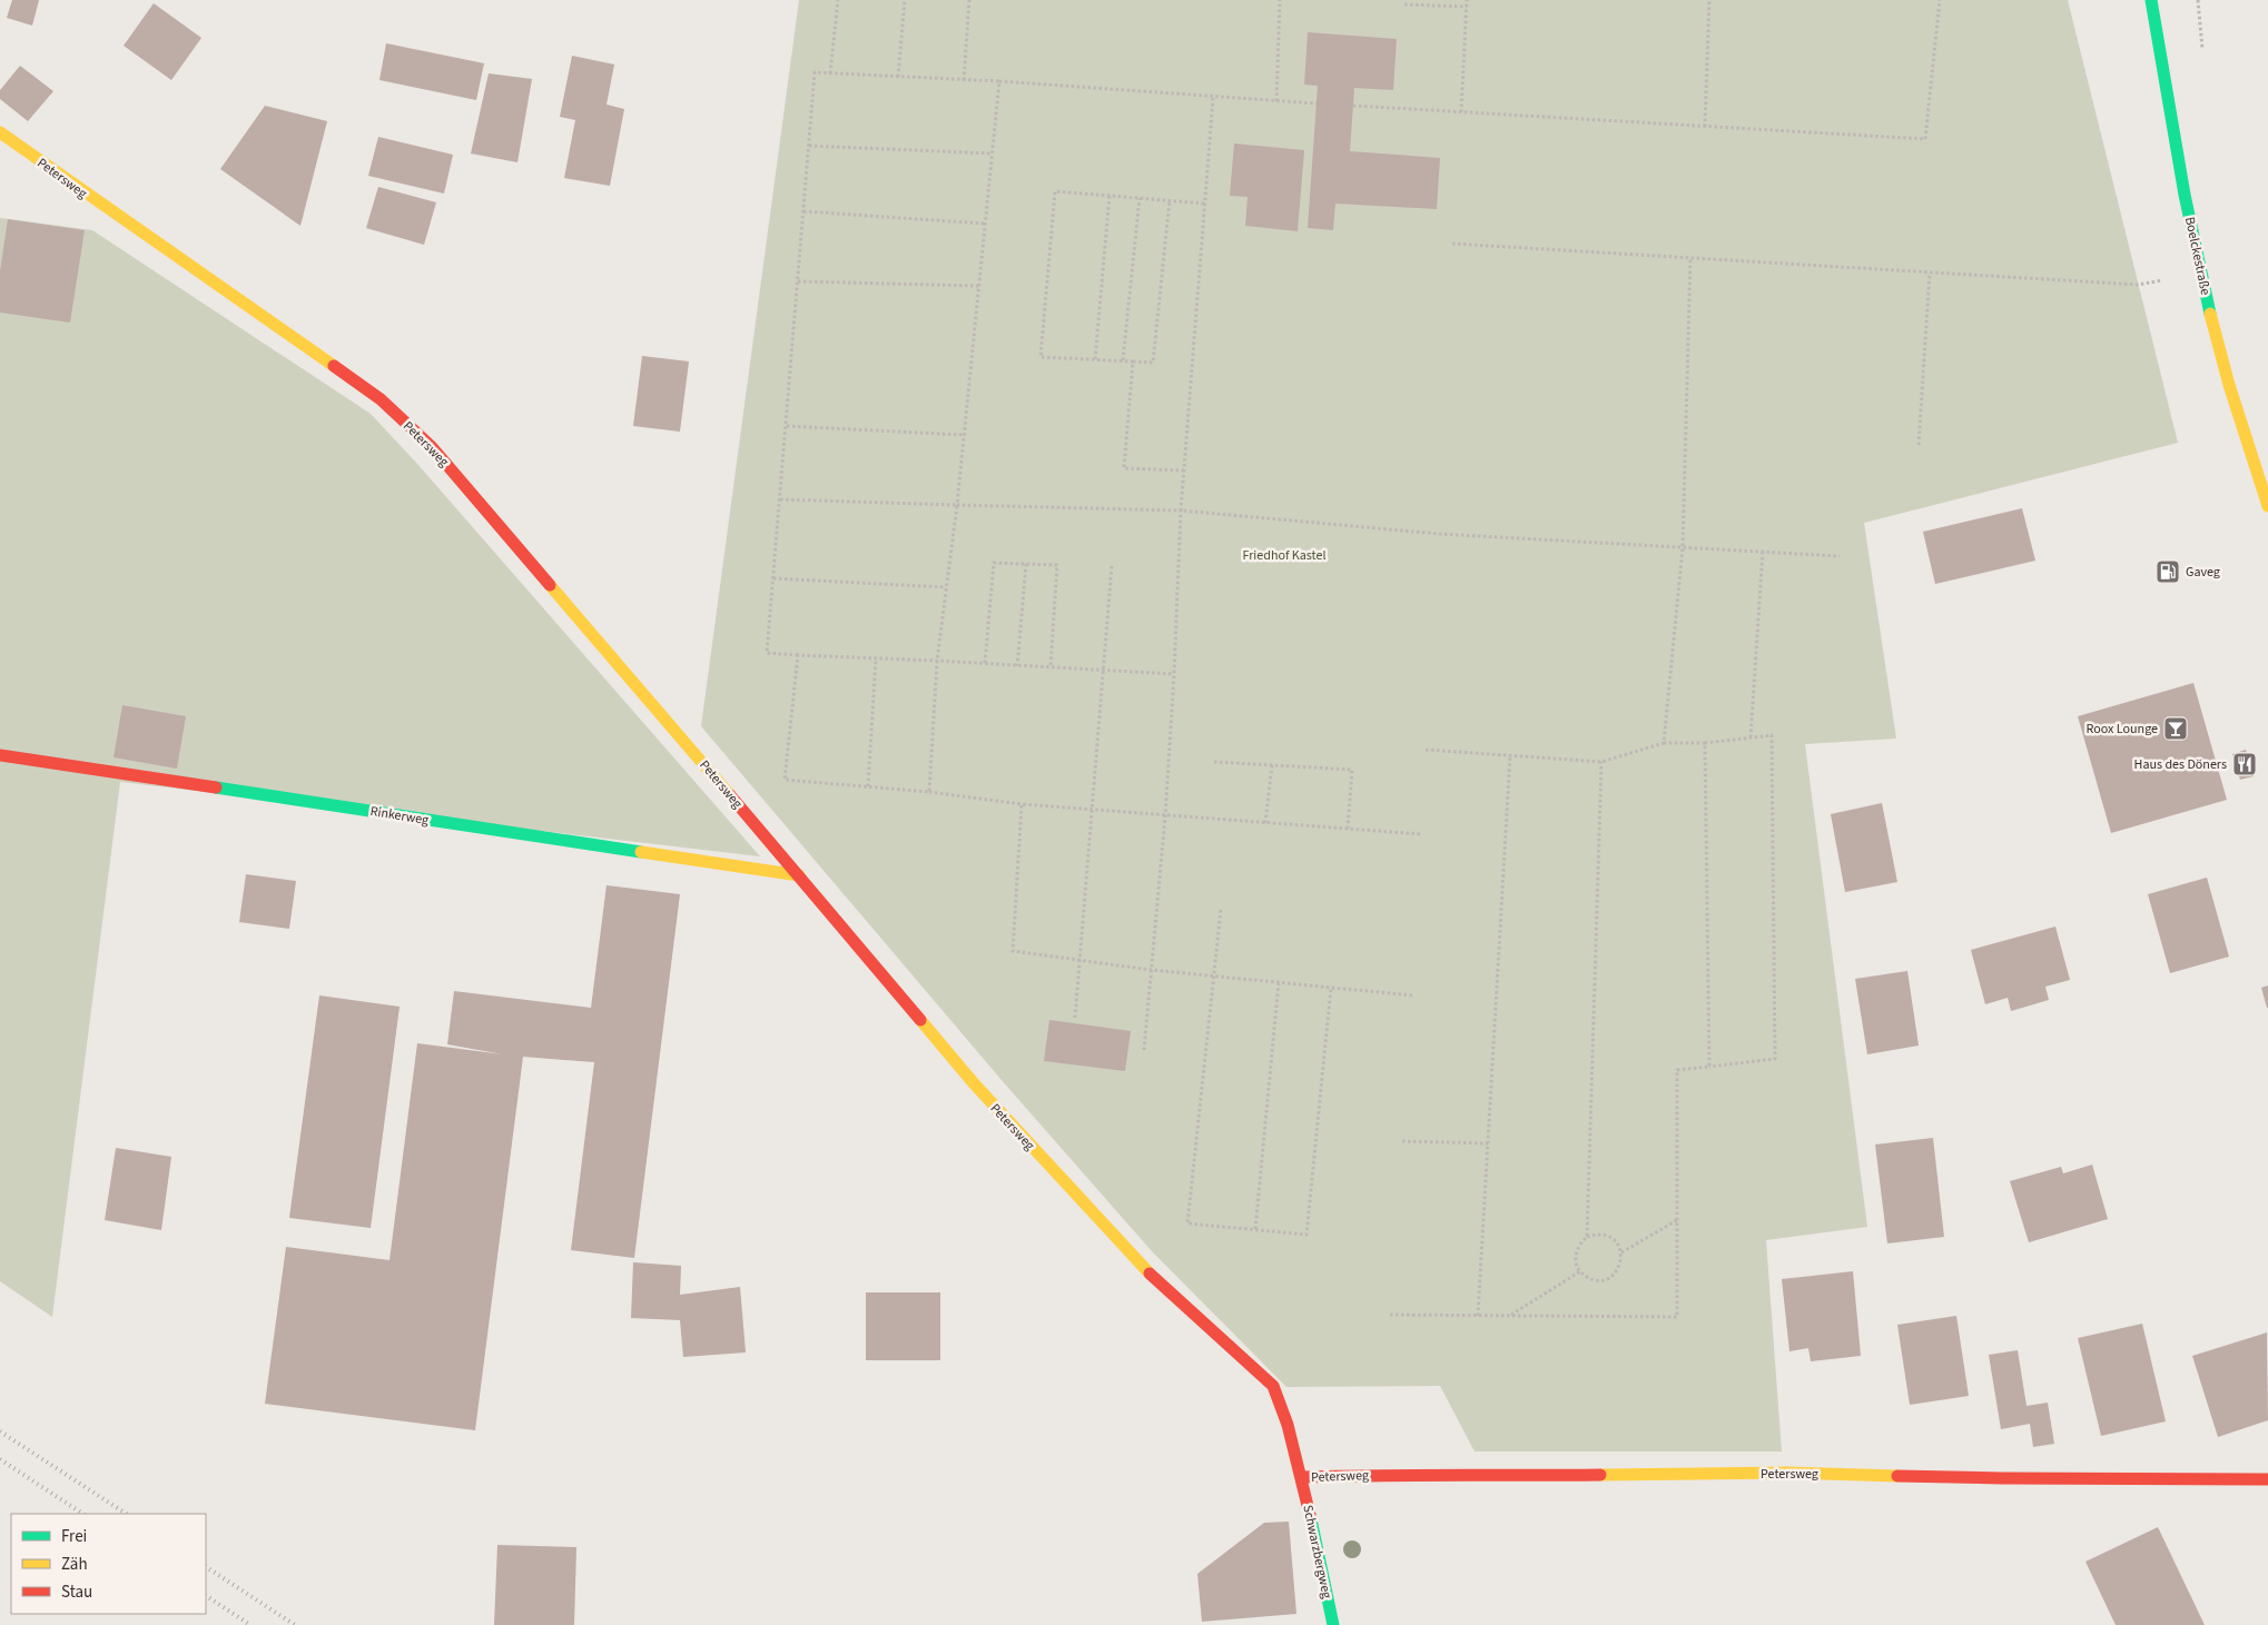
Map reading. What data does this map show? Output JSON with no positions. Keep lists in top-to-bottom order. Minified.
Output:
{"streets":{"street":["Petersweg","Boelckestraße","Rinkerweg","Schwarzbergweg"]},"crossings":[["Petersweg","Rinkerweg"],["Petersweg","Schwarzbergweg"]],"parks":["Friedhof Kastel"],"places":{"fuel station":["Gaveg"],"bar":["Roox Lounge"],"restaurant":["Haus des Döners"]},"legend":["Frei","Zäh","Stau"]}
